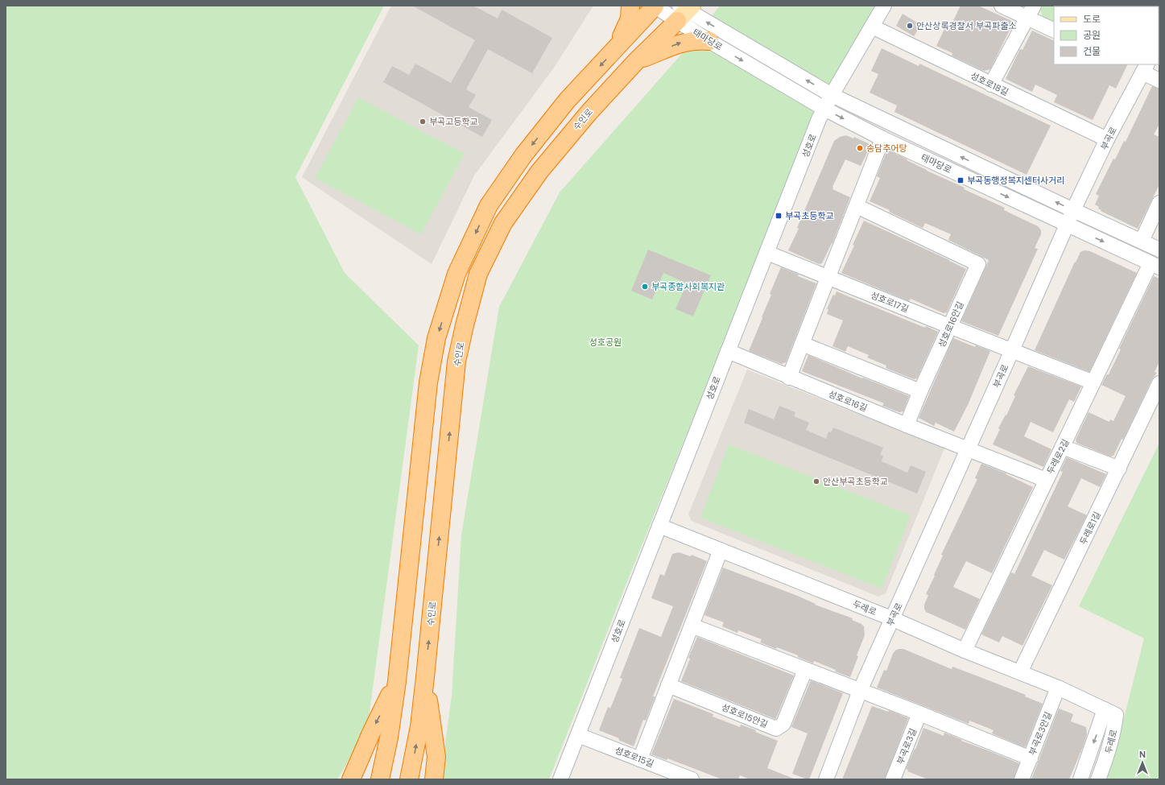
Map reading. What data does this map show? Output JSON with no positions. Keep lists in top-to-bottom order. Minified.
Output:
{"streets":{"highway":["수인로"],"street":["태마당로","성호로18길","부곡로","성호로","성호로17길","성호로16안길","성호로16길","두레로2길","두레로1길","두레로","성호로15안길","부곡로3안길","부곡로3길","성호로15길"]},"crossings":[["태마당로","수인로"],["태마당로","부곡로"],["태마당로","성호로"],["태마당로","두레로2길"],["성호로18길","부곡로"],["성호로18길","성호로"],["부곡로","성호로17길"],["부곡로","성호로16길"],["부곡로","두레로"],["성호로","성호로17길"],["성호로","성호로16길"],["성호로","두레로"],["성호로","성호로15길"],["성호로17길","성호로16안길"],["성호로17길","두레로2길"],["성호로16안길","성호로16길"],["성호로16길","두레로2길"],["두레로2길","두레로"],["두레로1길","두레로"],["두레로","부곡로3안길"]],"parks":["성호공원"],"places":{"other":["안산상록경찰서 부곡파출소","부곡고등학교","송담추어탕","부곡종합사회복지관","안산부곡초등학교"],"transit":["부곡동행정복지센터사거리","부곡초등학교"]},"legend":["도로","공원","건물"],"north":"top"}
